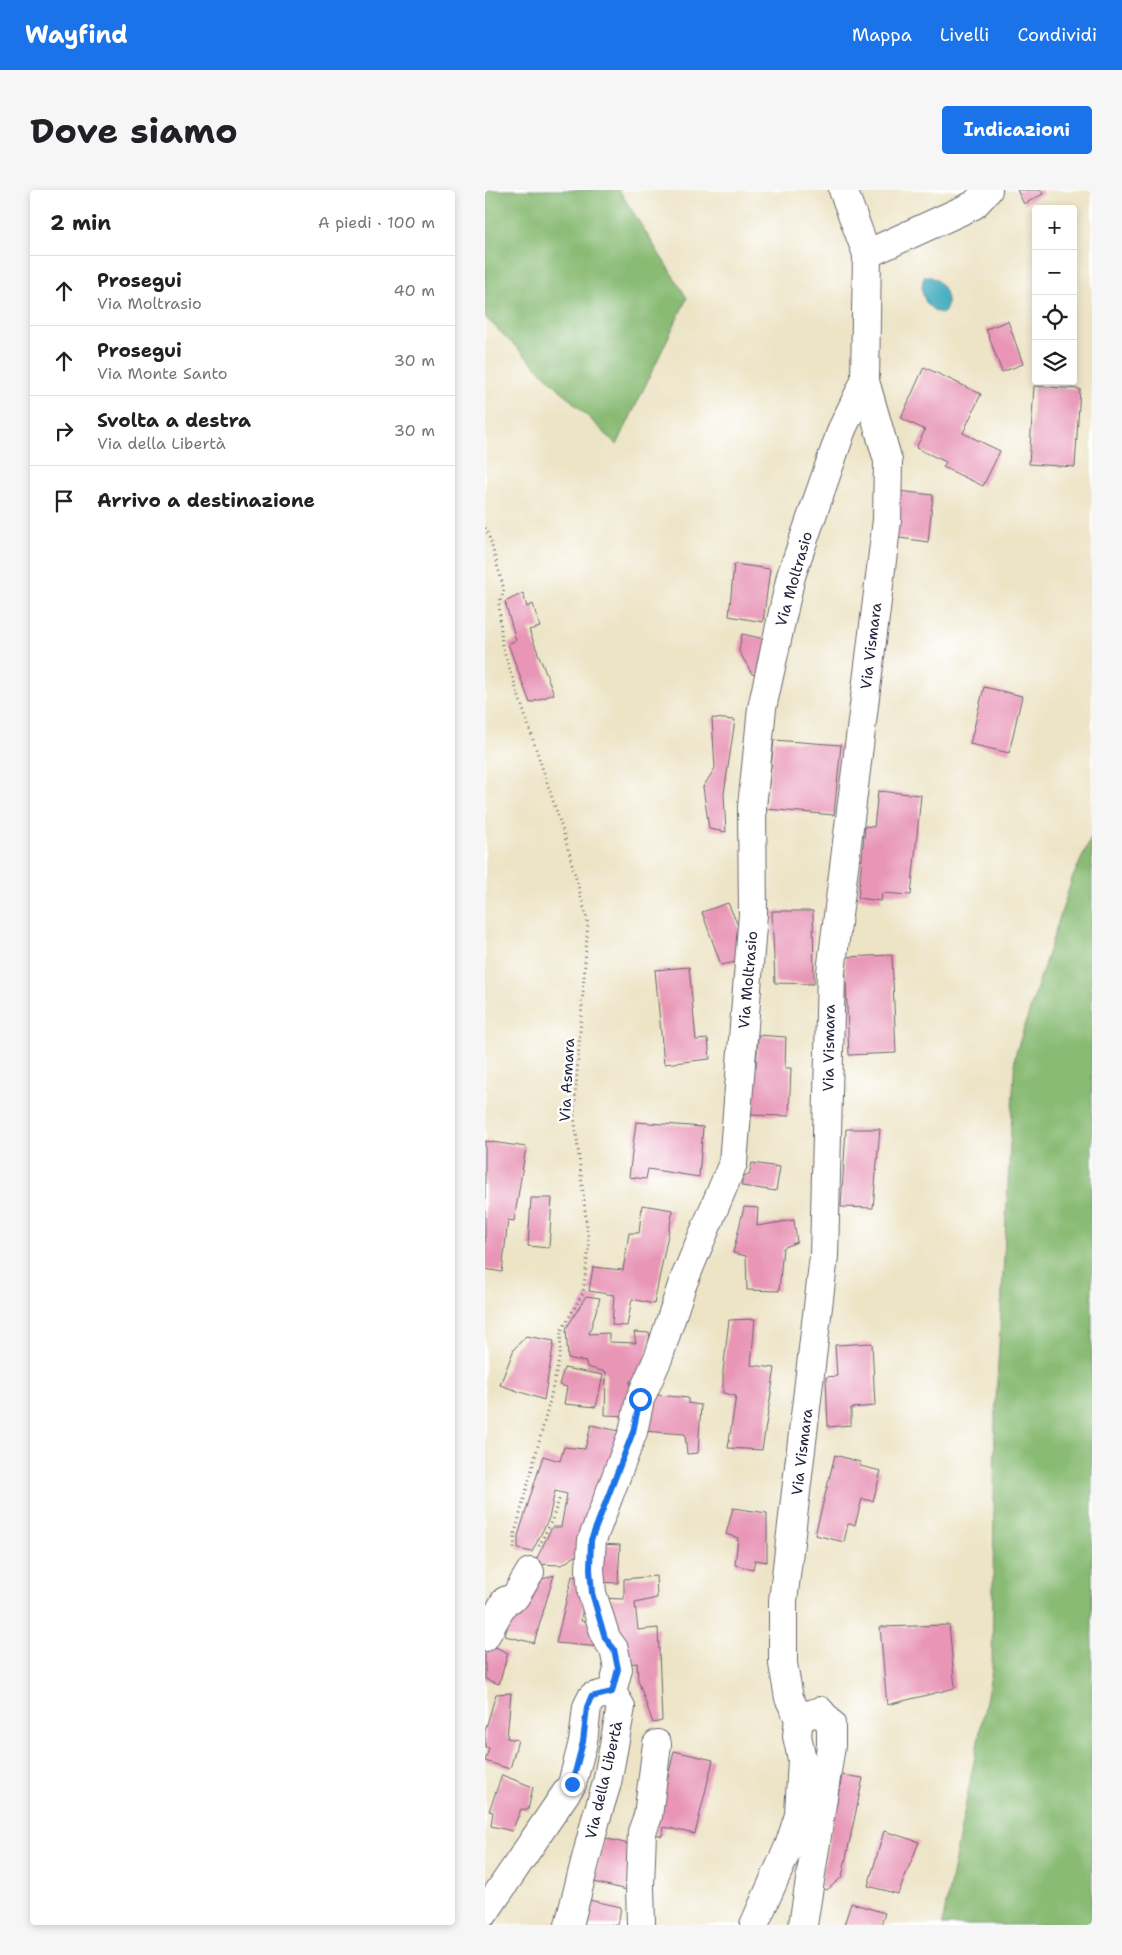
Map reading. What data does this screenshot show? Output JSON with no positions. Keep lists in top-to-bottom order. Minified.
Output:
{"streets":{"street":["Via Moltrasio","Via Vismara","Via della Libertà"],"path":["Via Asmara"]},"crossings":[["Via Moltrasio","Via Vismara"],["Via Moltrasio","Via della Libertà"]],"page":{"header":"Wayfind","nav":["Mappa","Livelli","Condividi"],"buttons":"Indicazioni","title":"Dove siamo","heading":["2 min","A piedi · 100 m"],"map_buttons":["+","−"],"list":[["Prosegui","Via Moltrasio","40 m"],["Prosegui","Via Monte Santo","30 m"],["Svolta a destra","Via della Libertà","30 m"],"Arrivo a destinazione"]}}
